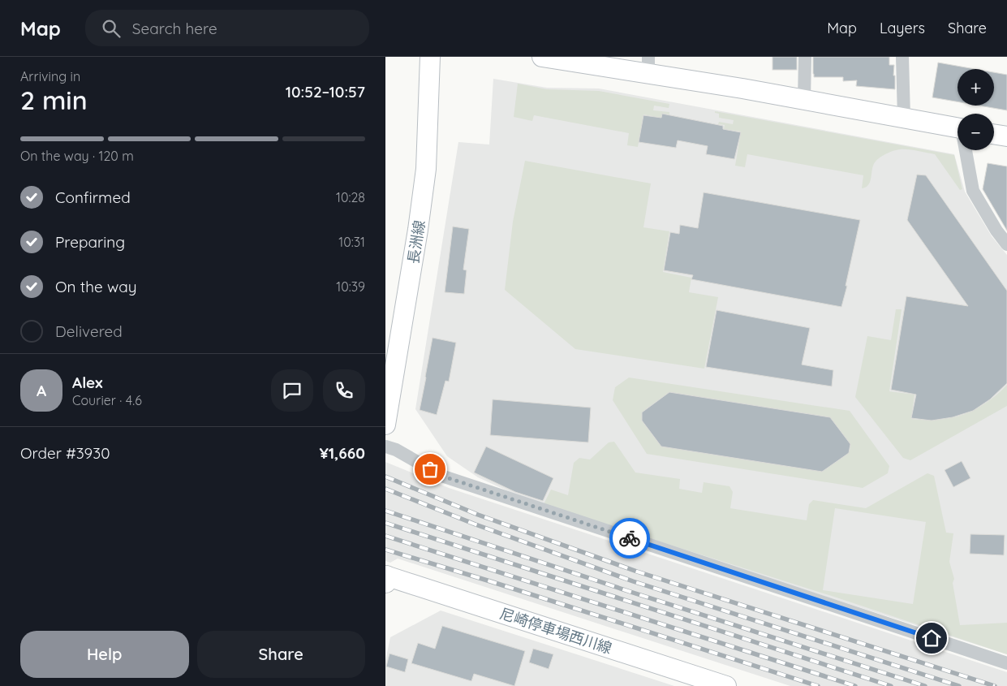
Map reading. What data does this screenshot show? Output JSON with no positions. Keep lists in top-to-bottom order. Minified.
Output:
{"streets":{"street":["長洲線","尼崎停車場西川線"]},"page":{"header":"Map","search":"Search here","nav":["Map","Layers","Share"],"heading":["2 min","Arriving in","10:52–10:57"],"panel":["Alex","Courier · 4.6","Order #3930","¥1,660"],"map_buttons":["+","−"],"bar":"On the way · 120 m","list":[["Confirmed","10:28"],["Preparing","10:31"],["On the way","10:39"],"Delivered"],"round":"A","buttons":["Help","Share"]}}
